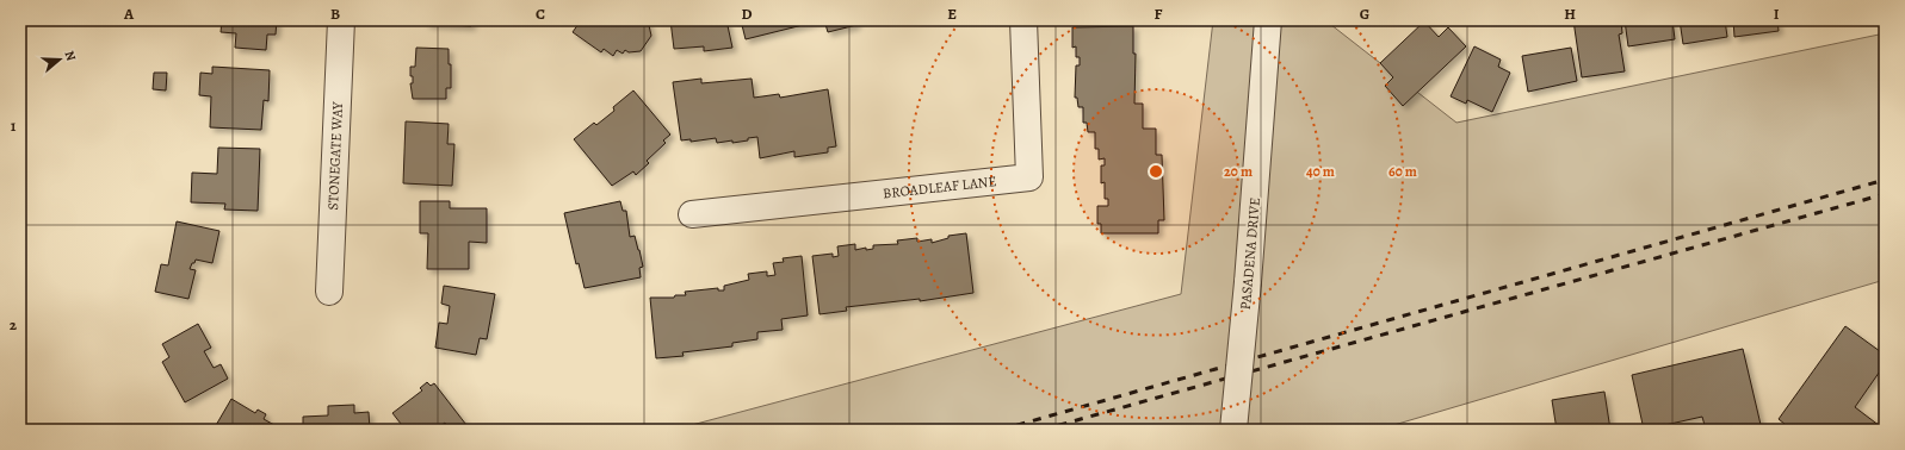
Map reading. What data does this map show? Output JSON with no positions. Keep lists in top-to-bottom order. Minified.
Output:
{"streets":{"street":["STONEGATE WAY","BROADLEAF LANE","PASADENA DRIVE"]},"north":"right","grid":{"columns":["A","B","C","D","E","F","G","H","I"],"rows":["1","2"]},"rings":["20 m","40 m","60 m"]}
